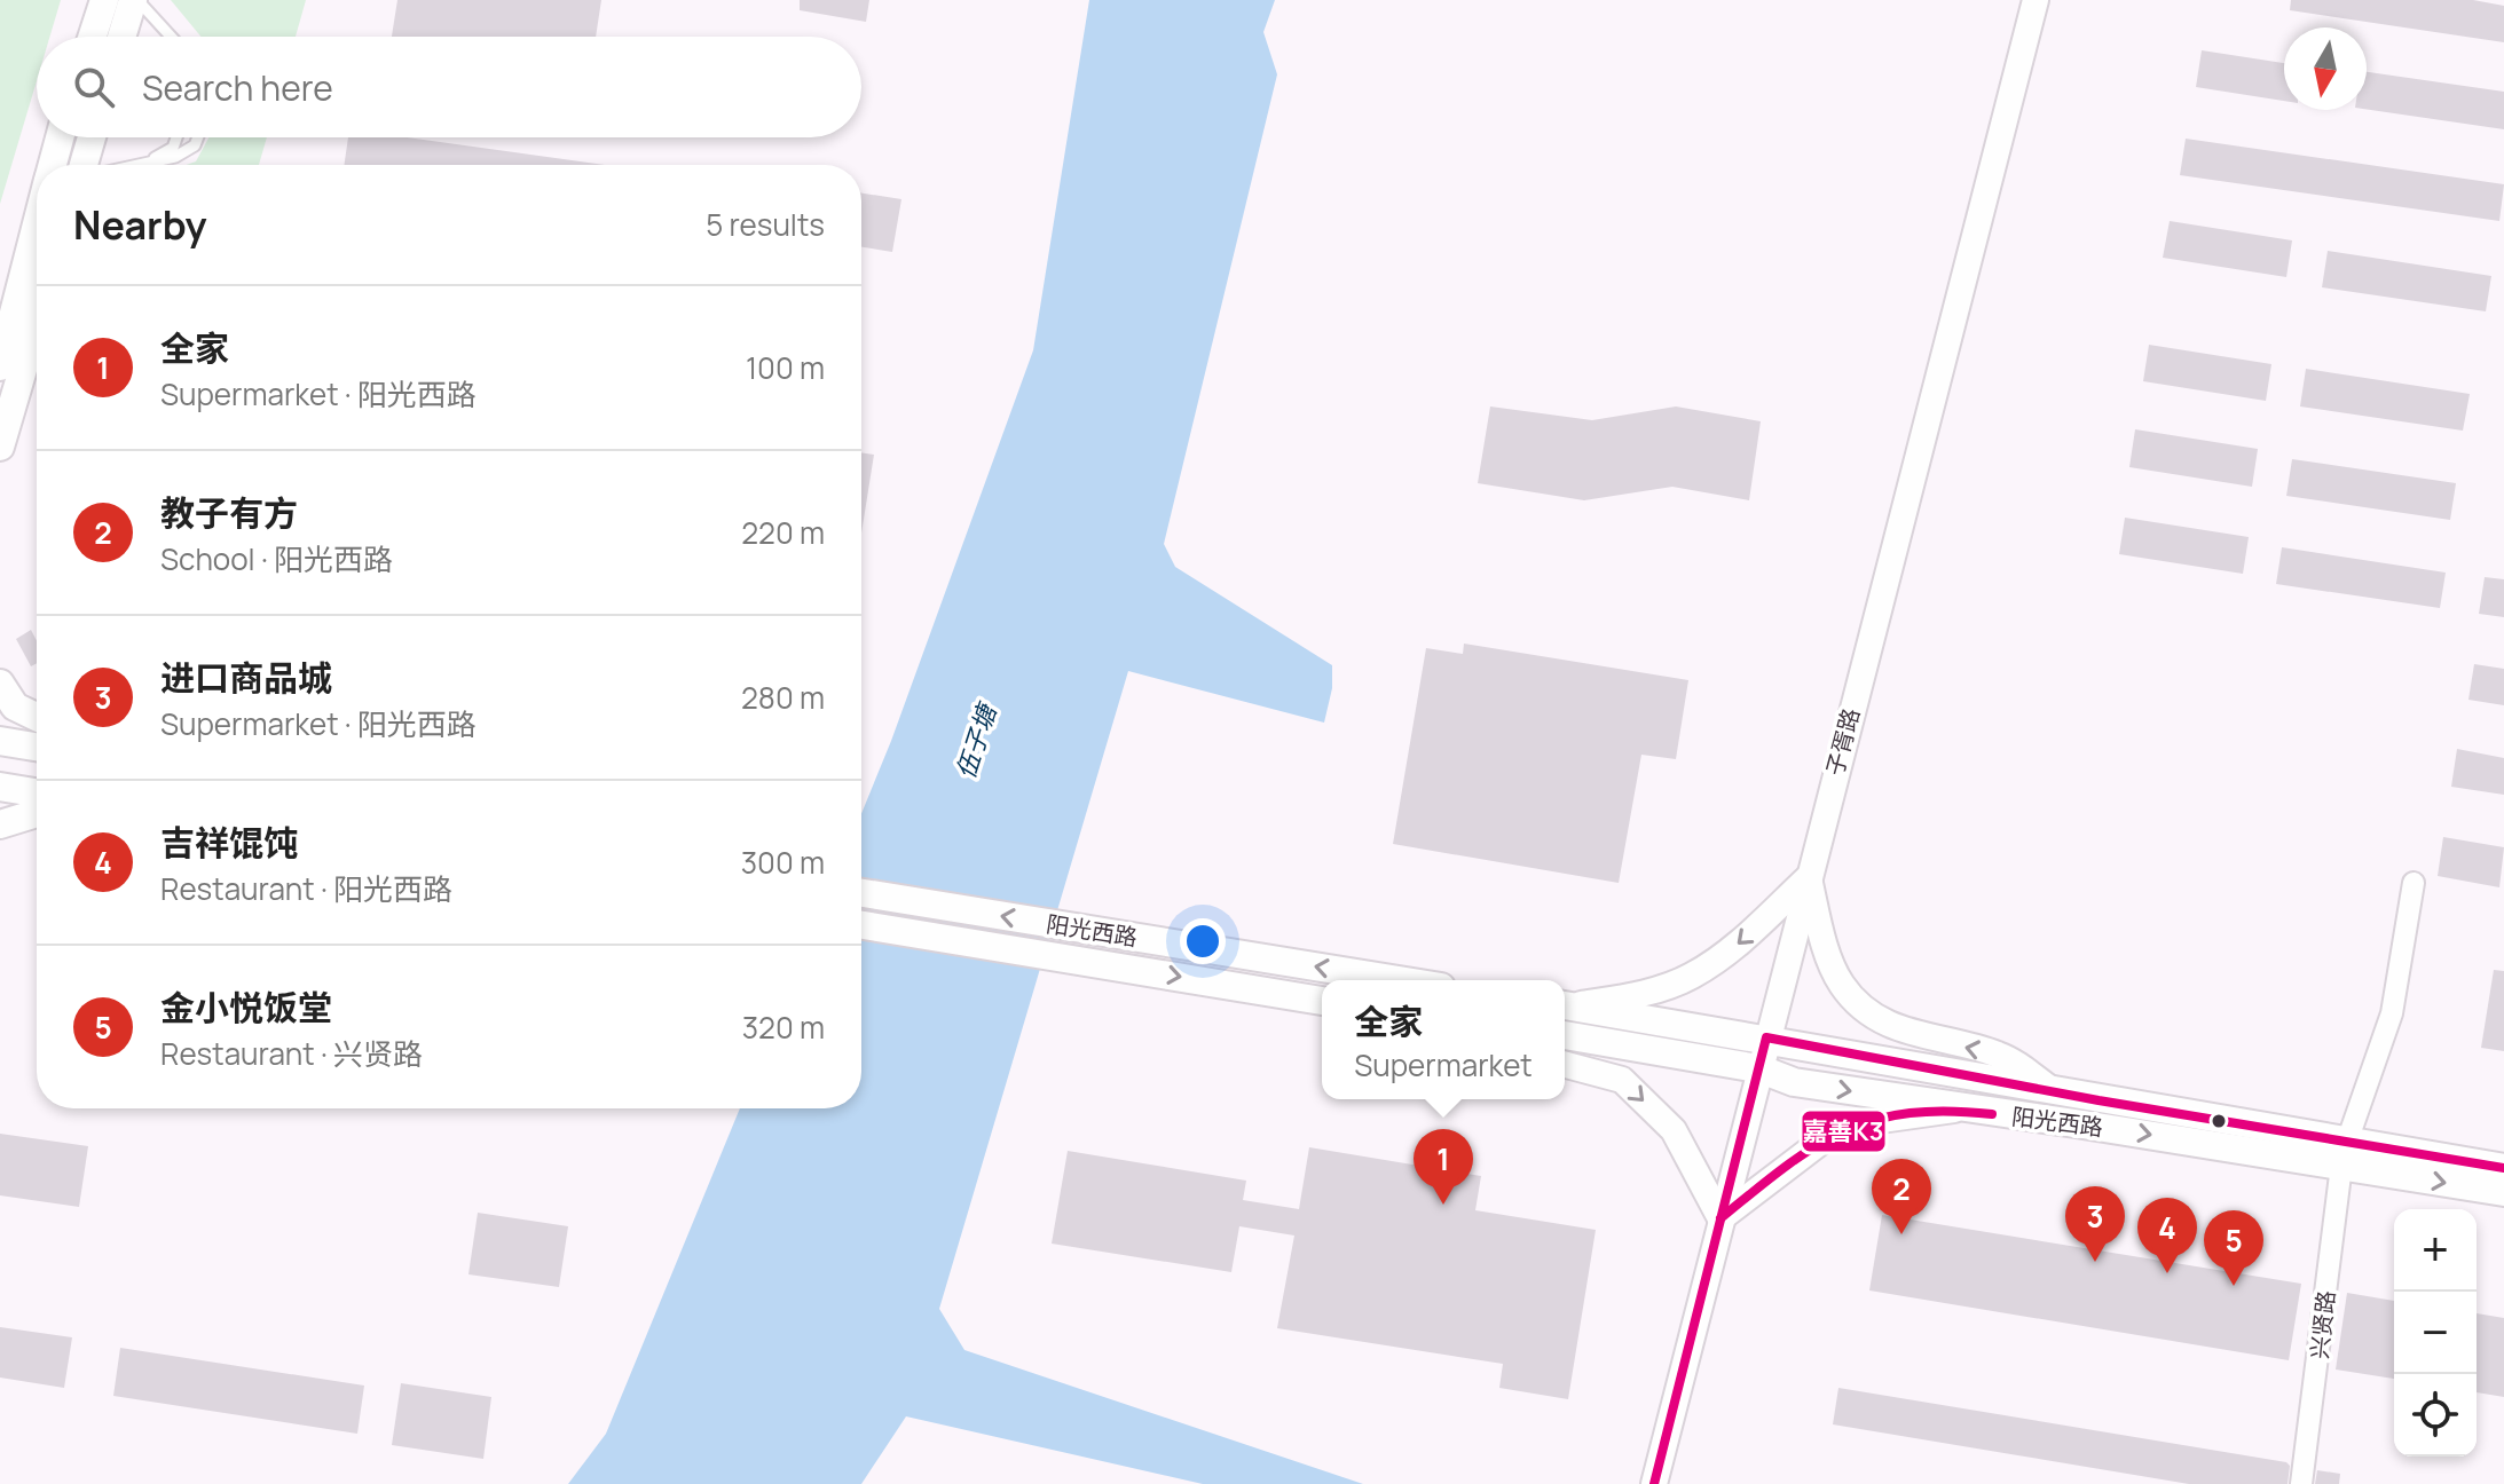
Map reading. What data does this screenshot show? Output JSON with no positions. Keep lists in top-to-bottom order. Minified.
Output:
{"streets":{"main road":["阳光西路"],"street":["子胥路","兴贤路"]},"crossings":[["子胥路","阳光西路"],["阳光西路","兴贤路"]],"water":["伍子塘"],"lines":["transit line 嘉善K3"],"north":"bottom","page":{"search":"Search here","heading":["Nearby","5 results"],"list":[{"mark":"1","name":"全家","note":"Supermarket · 阳光西路","value":"100 m"},{"mark":"2","name":"教子有方","note":"School · 阳光西路","value":"220 m"},{"mark":"3","name":"进口商品城","note":"Supermarket · 阳光西路","value":"280 m"},{"mark":"4","name":"吉祥馄饨","note":"Restaurant · 阳光西路","value":"300 m"},{"mark":"5","name":"金小悦饭堂","note":"Restaurant · 兴贤路","value":"320 m"}],"popup":["全家","Supermarket"],"pins":["1","2","3","4","5"],"map_buttons":["+","−"]}}
